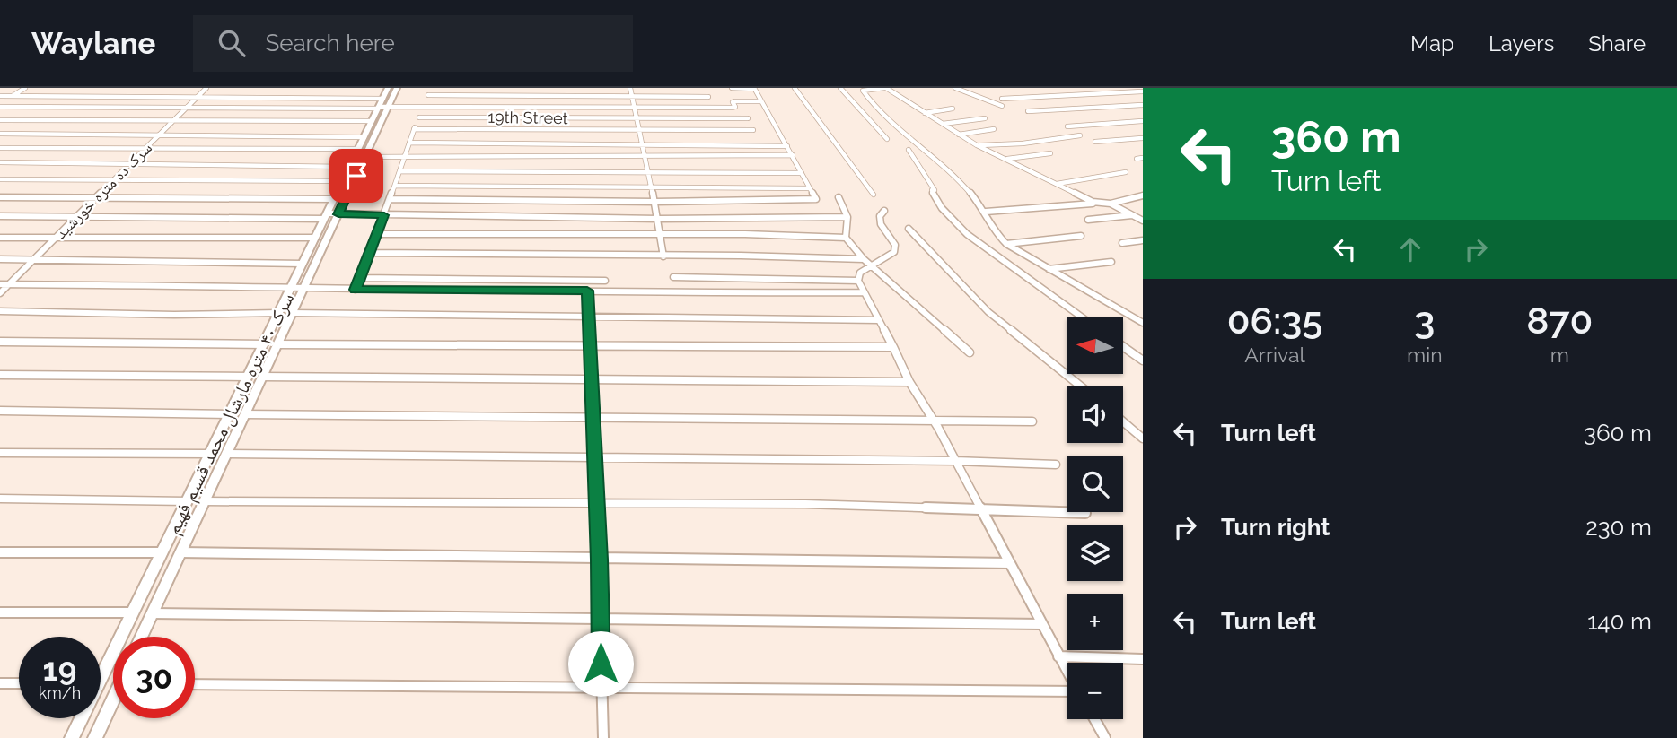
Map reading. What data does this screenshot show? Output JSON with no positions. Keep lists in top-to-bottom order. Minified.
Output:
{"streets":{"street":["19th Street","سرک ده متره خورشید","سرک ۴۰ متره مارشال محمد قسیم فهیم"]},"north":"left","page":{"header":"Waylane","search":"Search here","nav":["Map","Layers","Share"],"turn":["360 m","Turn left"],"eta":["06:35","Arrival","3","min","870","m"],"map_buttons":["+","−"],"list":[{"name":"Turn left","value":"360 m"},{"name":"Turn right","value":"230 m"},{"name":"Turn left","value":"140 m"}],"speed":"19 km/h","limit":"30"}}
